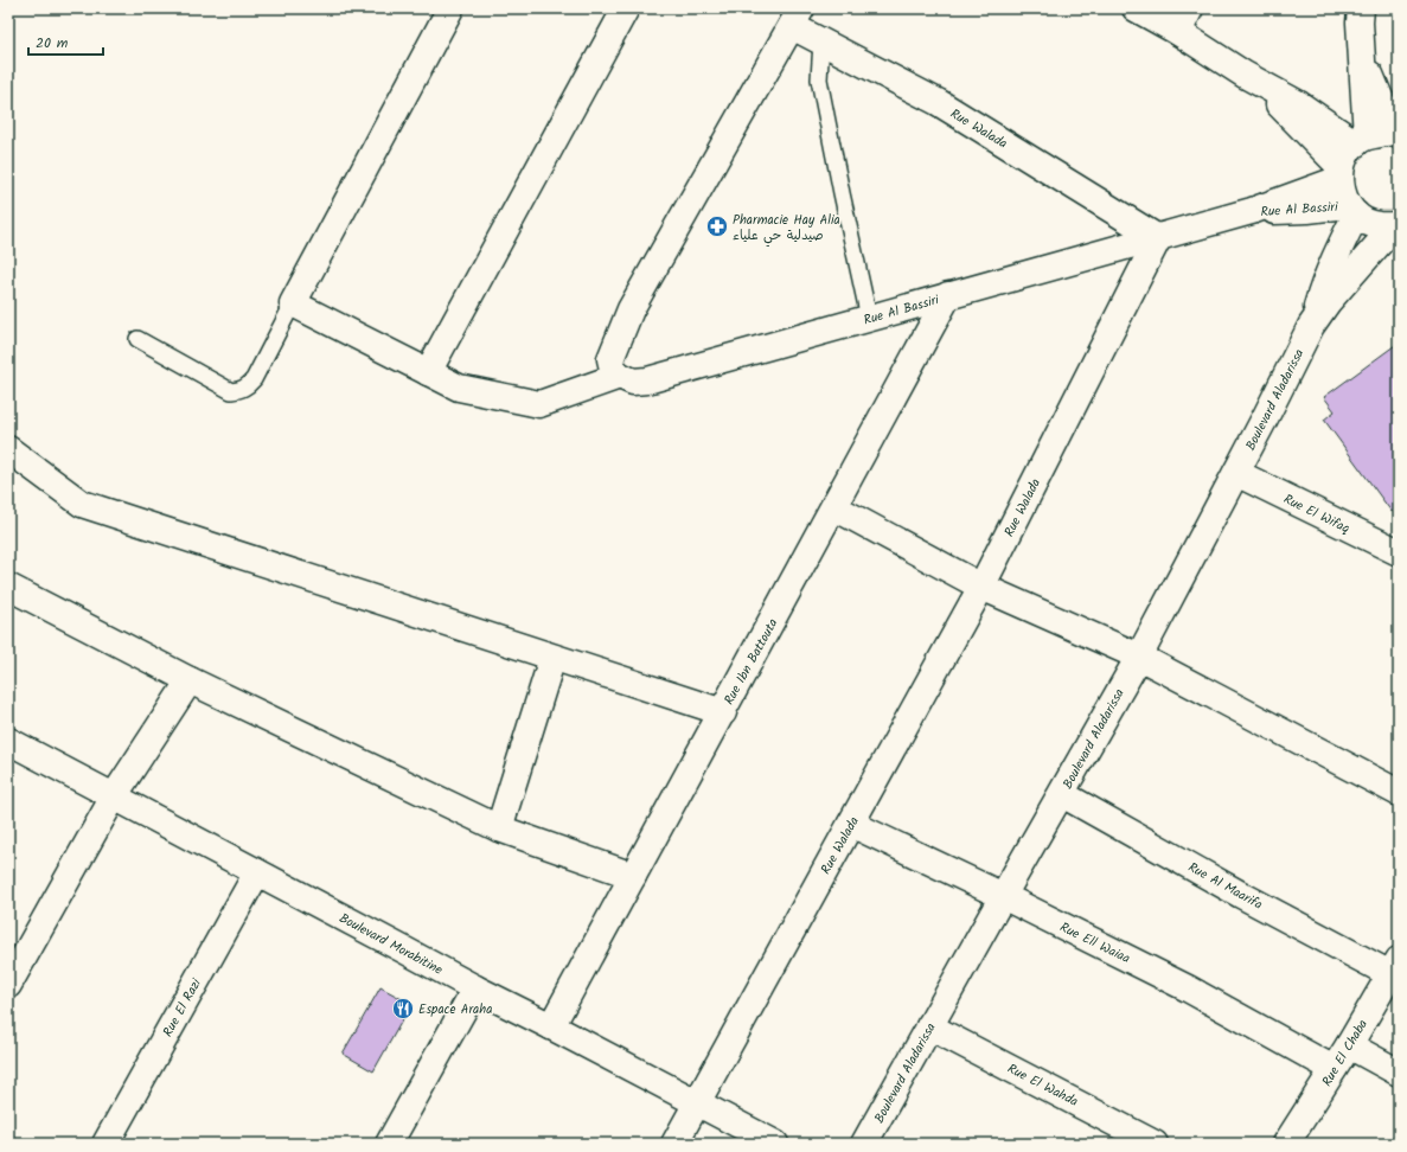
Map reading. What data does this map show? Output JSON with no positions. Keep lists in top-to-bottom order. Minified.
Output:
{"streets":{"street":["Rue Walada","Rue Al Bassiri","Boulevard Aladarissa","Rue El Wifaq","Rue Ibn Battouta","Rue Al Maarifa","Rue Ell Waiaa","Boulevard Morabitine","Rue El Razi","Rue El Chaba","Rue El Wahda"]},"crossings":[["Rue Walada","Rue Al Bassiri"],["Rue Walada","Rue Ell Waiaa"],["Rue Walada","Boulevard Morabitine"],["Rue Al Bassiri","Boulevard Aladarissa"],["Rue Al Bassiri","Rue Ibn Battouta"],["Boulevard Aladarissa","Rue El Wifaq"],["Boulevard Aladarissa","Rue Al Maarifa"],["Boulevard Aladarissa","Rue Ell Waiaa"],["Boulevard Aladarissa","Rue El Wahda"],["Rue Ibn Battouta","Boulevard Morabitine"],["Rue Al Maarifa","Rue El Chaba"],["Rue Ell Waiaa","Rue El Chaba"],["Boulevard Morabitine","Rue El Razi"]],"places":{"pharmacy":["Pharmacie Hay Alia صيدلية حي علياء"],"restaurant":["Espace Araha"]},"scale_bar":"20 m"}
